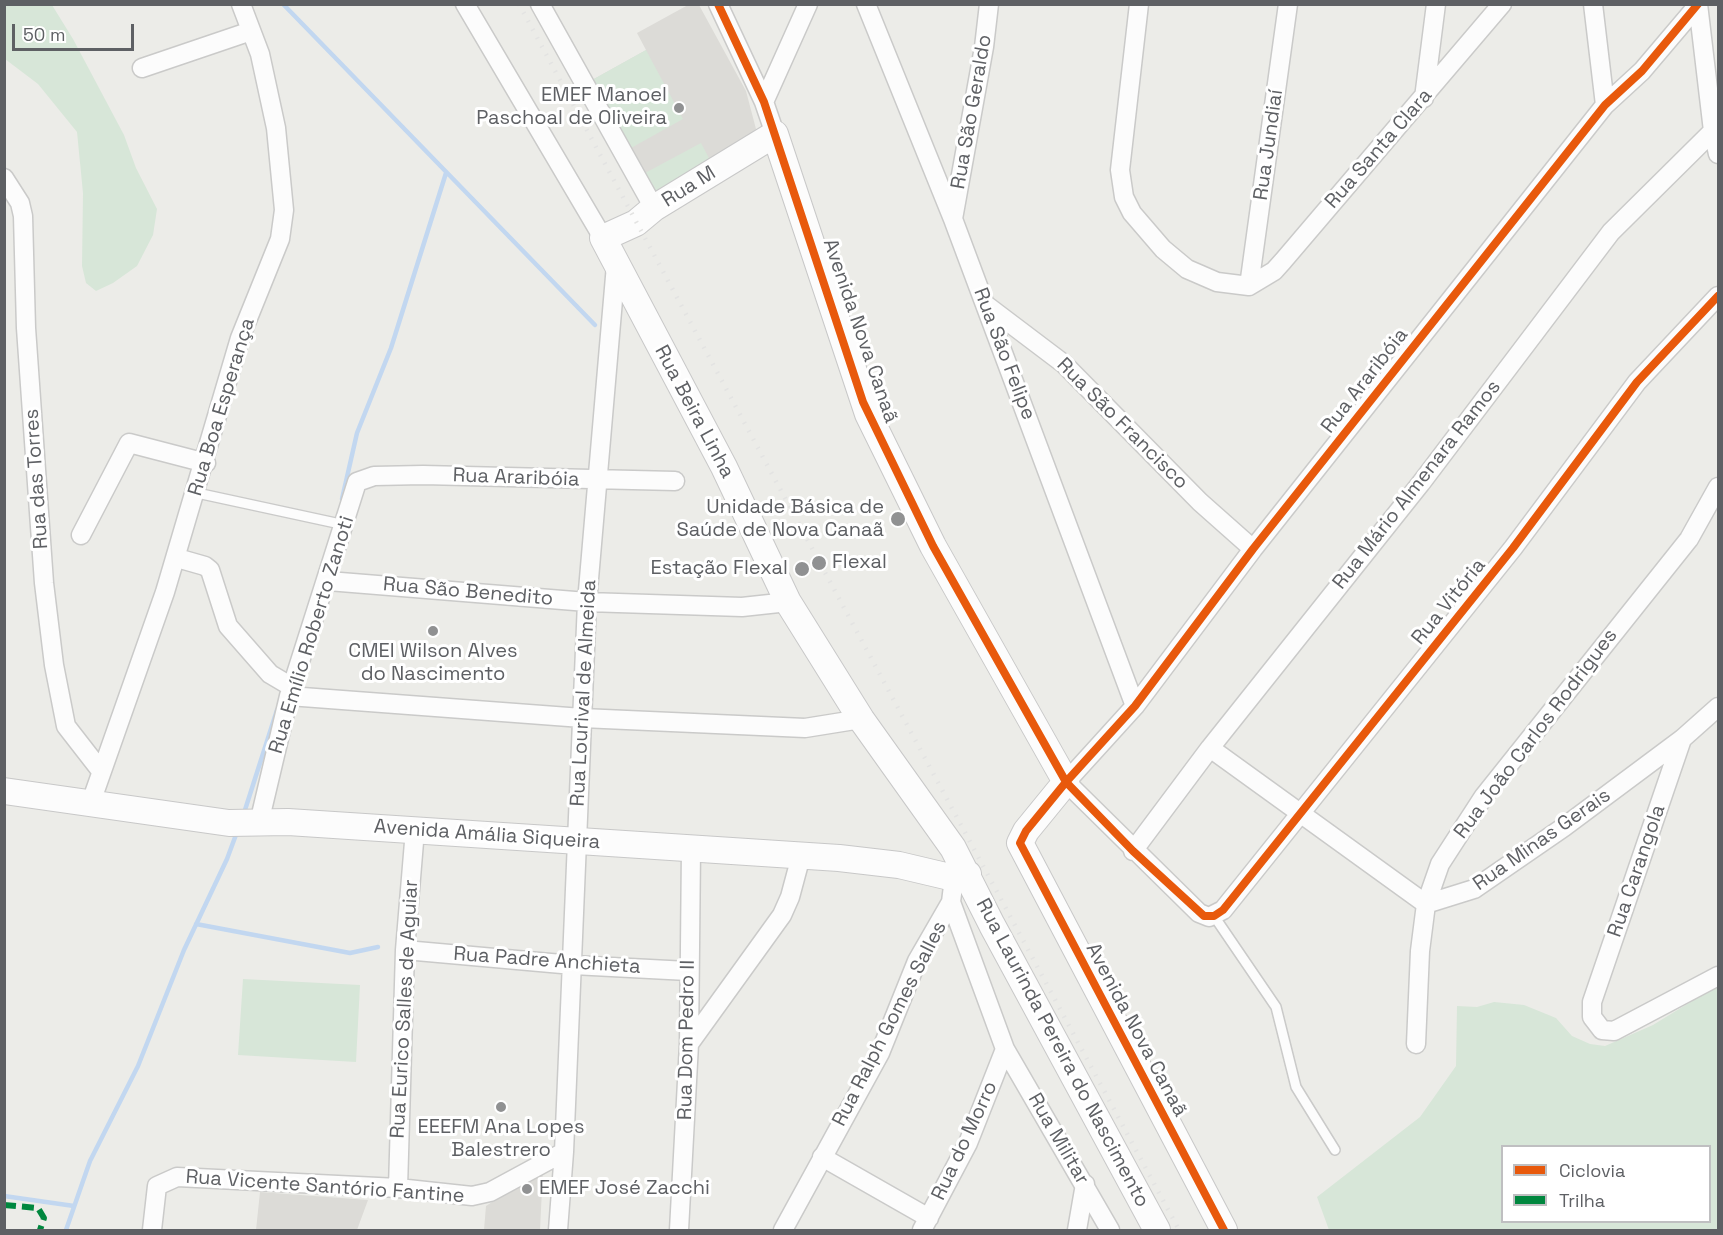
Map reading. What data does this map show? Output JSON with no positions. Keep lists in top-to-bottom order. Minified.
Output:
{"streets":{"street":["Rua São Geraldo","Rua Jundiaí","Rua Santa Clara","Rua M","Avenida Nova Canaã","Rua São Felipe","Rua Araribóia","Rua Boa Esperança","Rua Beira Linha","Rua São Francisco","Rua das Torres","Rua Mário Almenara Ramos","Rua São Benedito","Rua Vitória","Rua Emílio Roberto Zanoti","Rua Lourival de Almeida","Rua João Carlos Rodrigues","Avenida Amália Siqueira","Rua Minas Gerais","Rua Carangola","Rua Padre Anchieta","Rua Eurico Salles de Aguiar","Rua Ralph Gomes Salles","Rua Dom Pedro II","Rua Laurinda Pereira do Nascimento","Rua Militar","Rua do Morro","Rua Vicente Santório Fantine"]},"crossings":[["Rua São Geraldo","Rua São Felipe"],["Rua Jundiaí","Rua Santa Clara"],["Rua M","Avenida Nova Canaã"],["Rua M","Rua Beira Linha"],["Avenida Nova Canaã","Rua Araribóia"],["Rua São Felipe","Rua Araribóia"],["Rua São Felipe","Rua São Francisco"],["Rua Araribóia","Rua São Francisco"],["Rua Araribóia","Rua Emílio Roberto Zanoti"],["Rua Araribóia","Rua Lourival de Almeida"],["Rua Boa Esperança","Rua das Torres"],["Rua Boa Esperança","Avenida Amália Siqueira"],["Rua Beira Linha","Rua São Benedito"],["Rua Beira Linha","Rua Lourival de Almeida"],["Rua Beira Linha","Avenida Amália Siqueira"],["Rua Beira Linha","Rua Ralph Gomes Salles"],["Rua Beira Linha","Rua Laurinda Pereira do Nascimento"],["Rua Beira Linha","Rua Militar"],["Rua São Benedito","Rua Emílio Roberto Zanoti"],["Rua São Benedito","Rua Lourival de Almeida"],["Rua Emílio Roberto Zanoti","Avenida Amália Siqueira"],["Rua Lourival de Almeida","Avenida Amália Siqueira"],["Rua Lourival de Almeida","Rua Padre Anchieta"],["Rua Lourival de Almeida","Rua Vicente Santório Fantine"],["Rua João Carlos Rodrigues","Rua Minas Gerais"],["Avenida Amália Siqueira","Rua Eurico Salles de Aguiar"],["Avenida Amália Siqueira","Rua Ralph Gomes Salles"],["Avenida Amália Siqueira","Rua Dom Pedro II"],["Avenida Amália Siqueira","Rua Laurinda Pereira do Nascimento"],["Avenida Amália Siqueira","Rua Militar"],["Rua Minas Gerais","Rua Carangola"],["Rua Padre Anchieta","Rua Eurico Salles de Aguiar"],["Rua Padre Anchieta","Rua Dom Pedro II"],["Rua Eurico Salles de Aguiar","Rua Vicente Santório Fantine"],["Rua Ralph Gomes Salles","Rua Laurinda Pereira do Nascimento"],["Rua Ralph Gomes Salles","Rua Militar"],["Rua Laurinda Pereira do Nascimento","Rua Militar"],["Rua Militar","Rua do Morro"]],"places":["EMEF Manoel Paschoal de Oliveira","Unidade Básica de Saúde de Nova Canaã","Flexal","Estação Flexal","CMEI Wilson Alves do Nascimento","EEEFM Ana Lopes Balestrero","EMEF José Zacchi"],"legend":["Ciclovia","Trilha"],"scale_bar":"50 m"}
